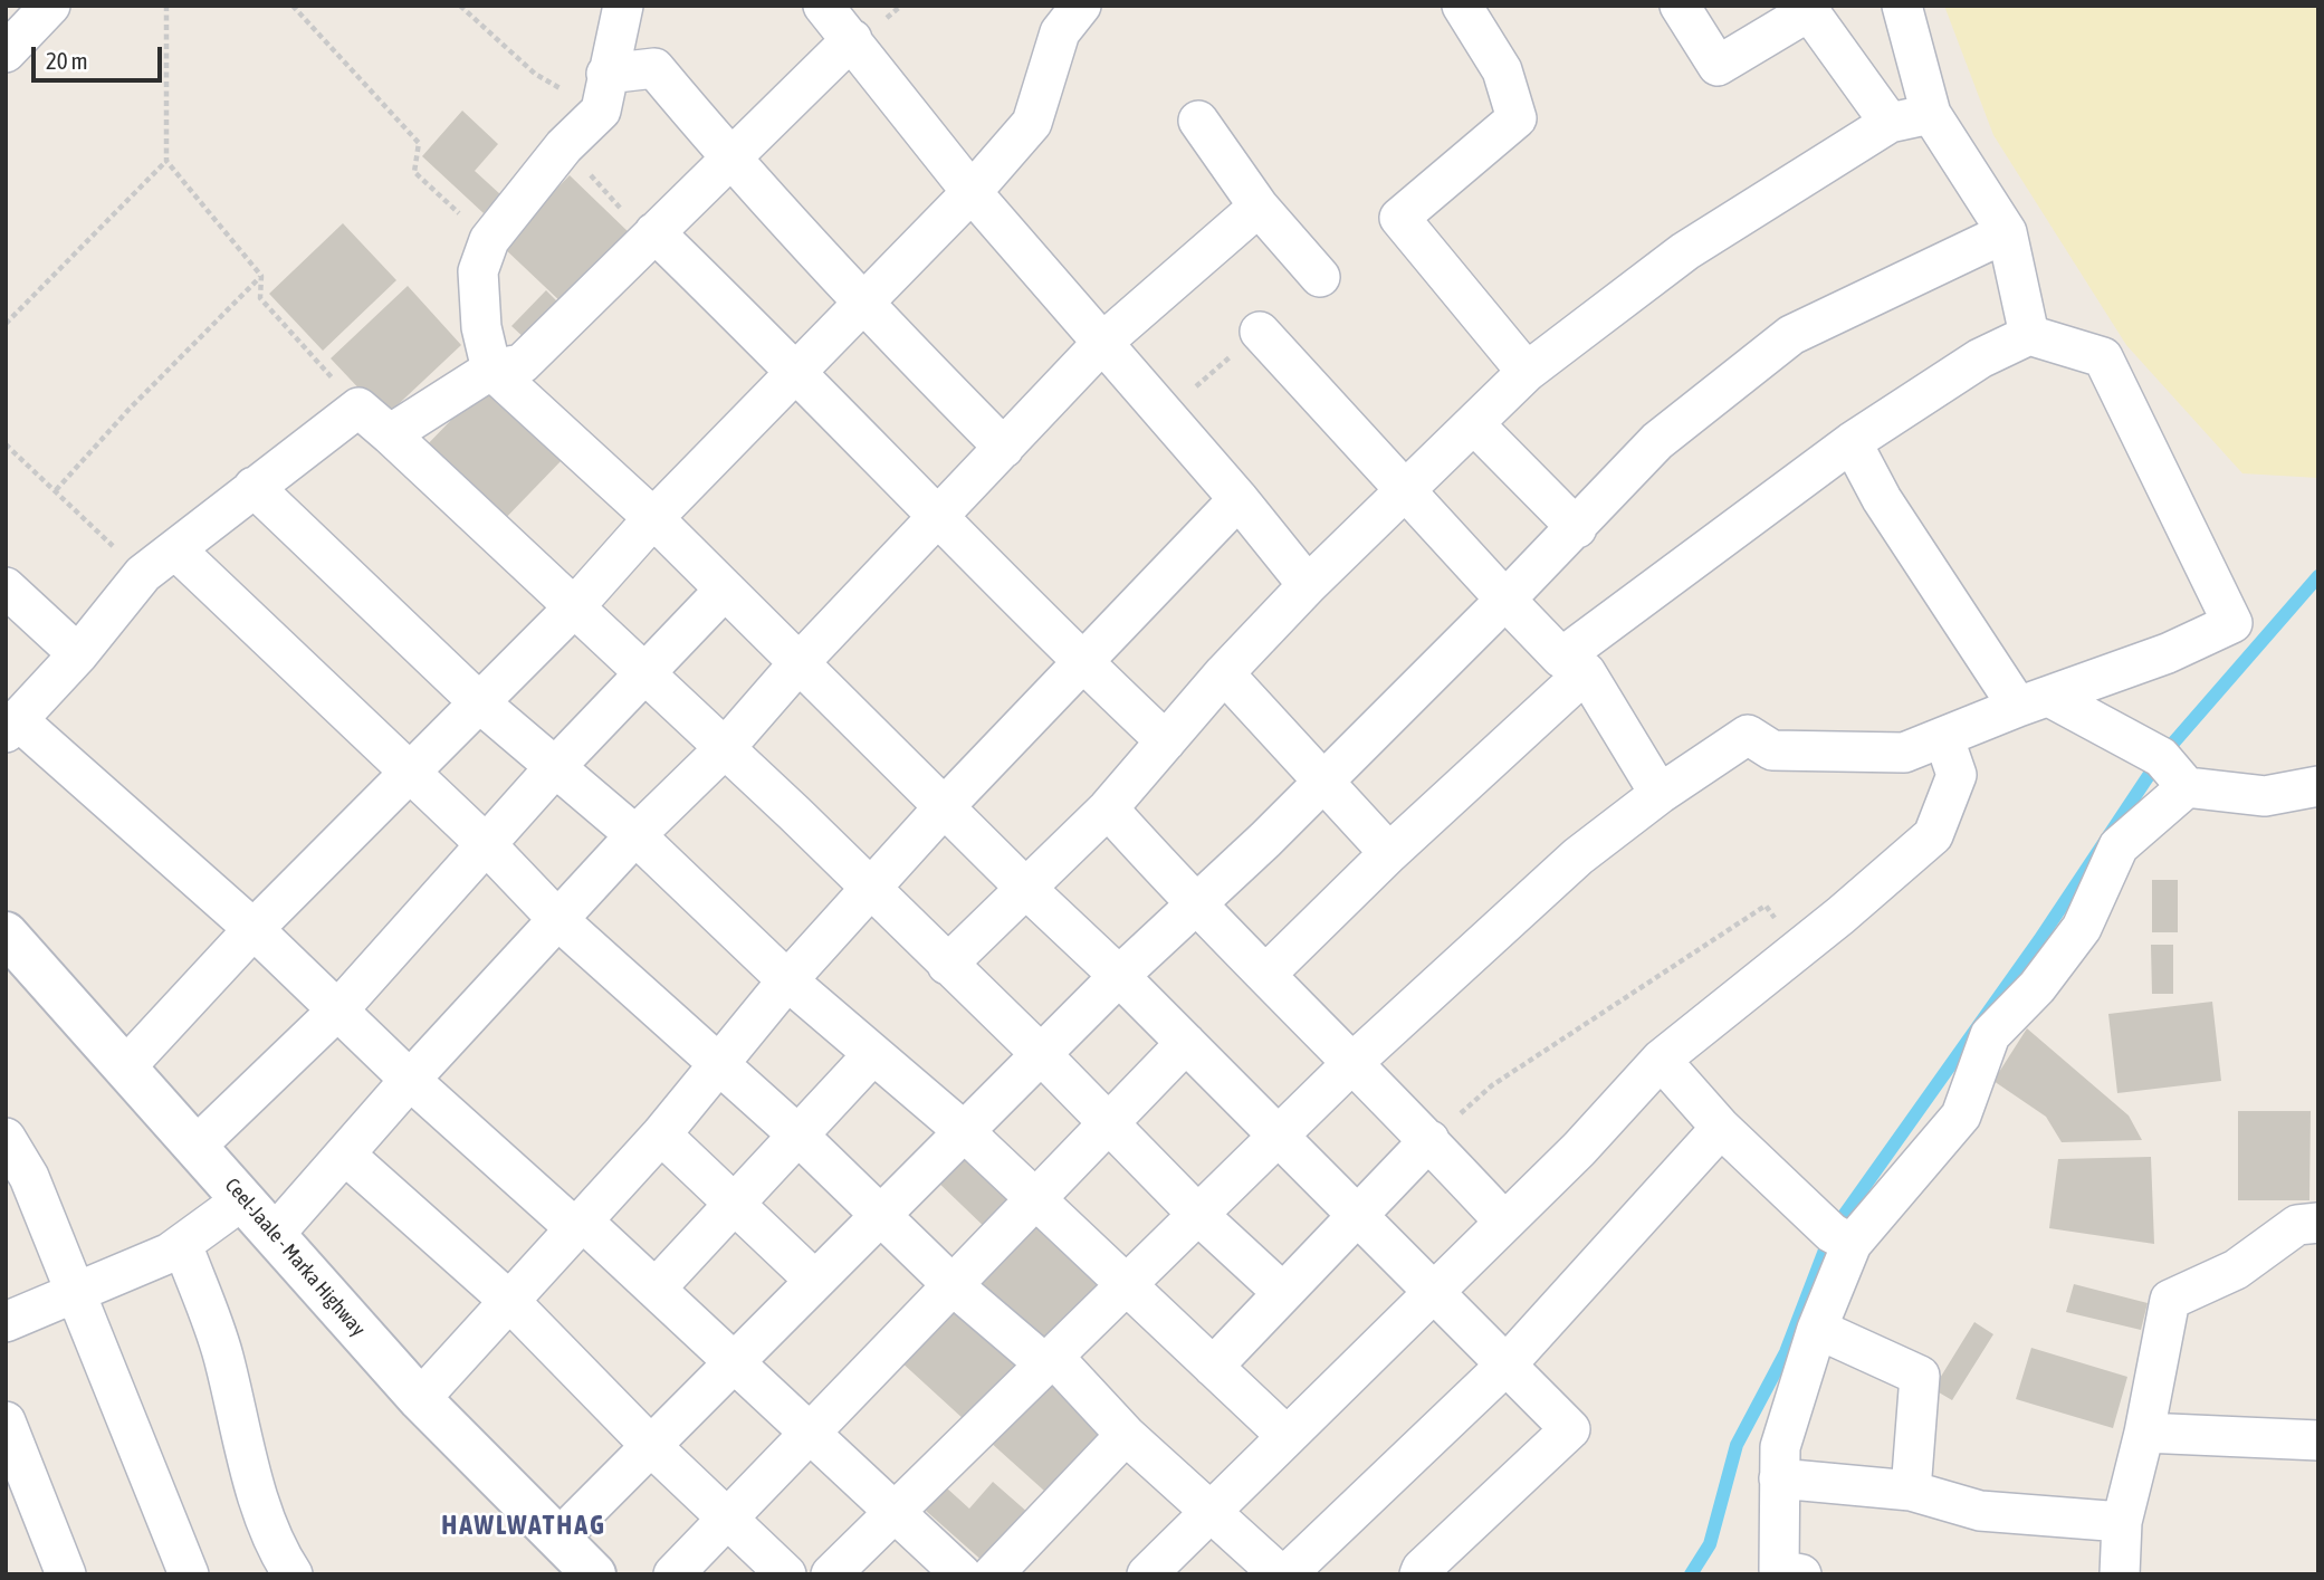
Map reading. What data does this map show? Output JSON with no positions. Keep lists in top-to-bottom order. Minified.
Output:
{"streets":{"street":["Ceel-Jaale - Marka Highway"]},"districts":["HAWLWATHAG"],"scale_bar":"20 m"}
